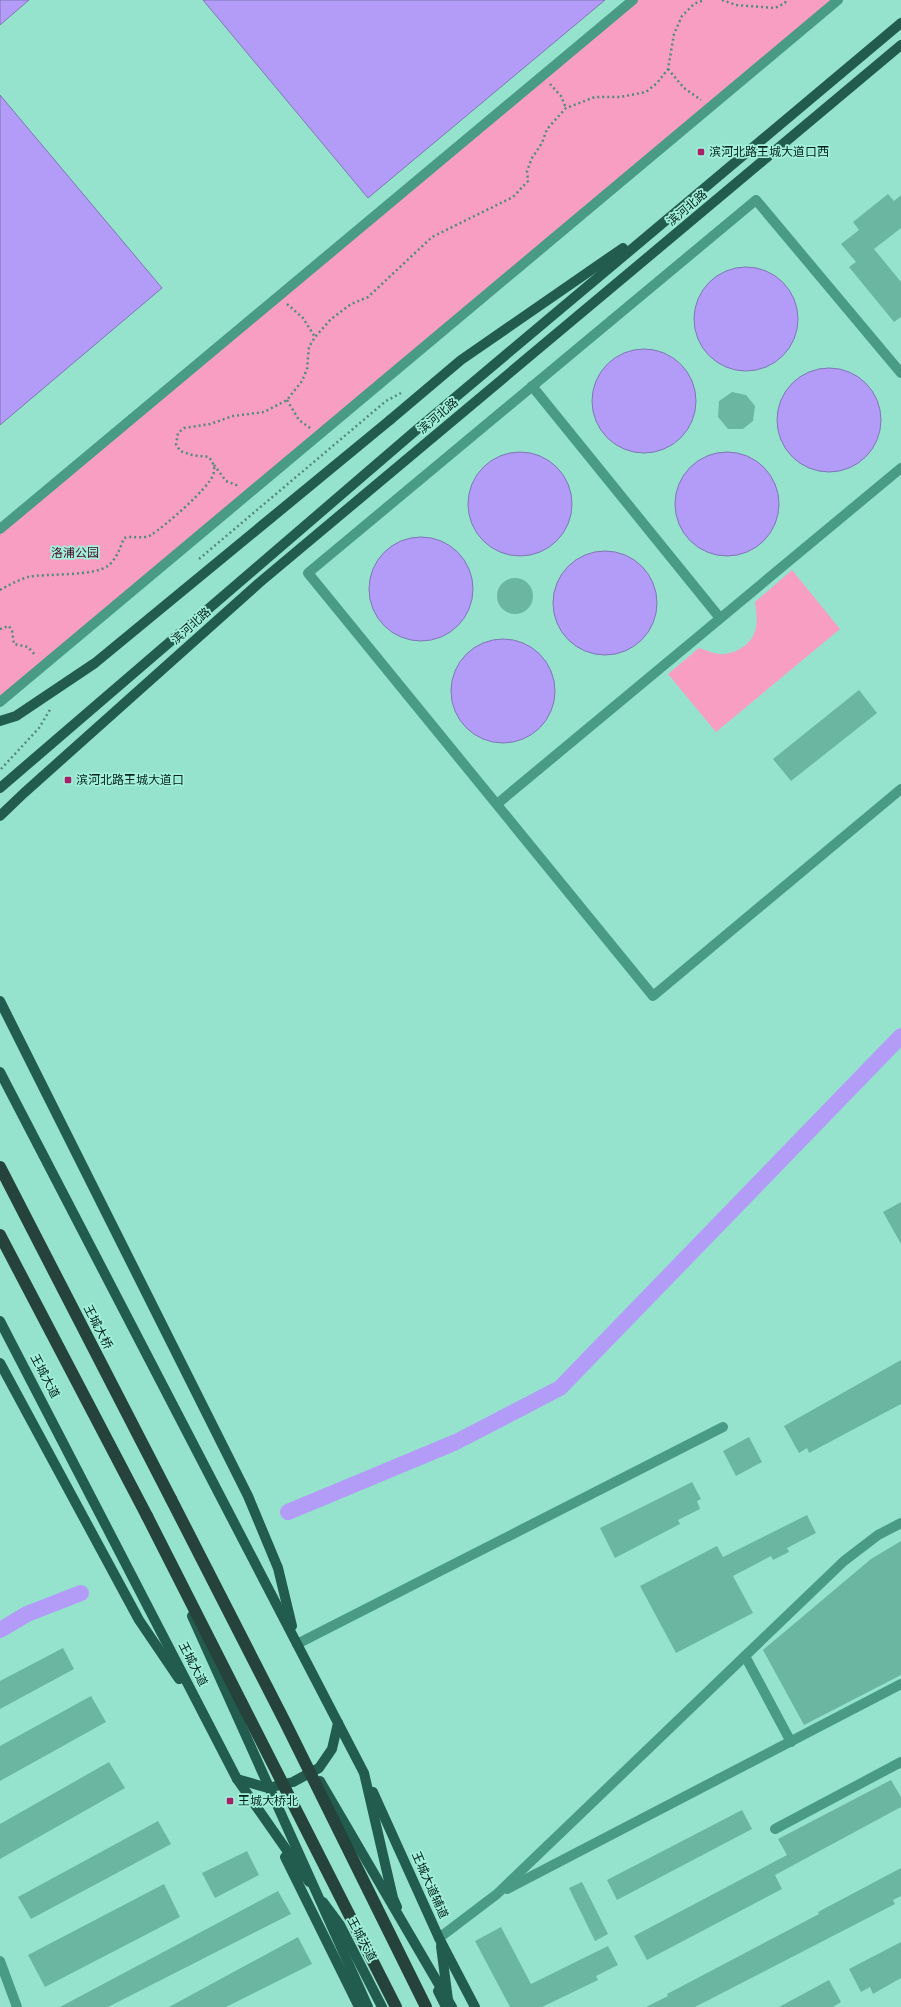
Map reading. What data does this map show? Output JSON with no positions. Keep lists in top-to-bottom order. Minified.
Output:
{"streets":{"highway":["王城大桥","王城大道"],"main road":["滨河北路","王城大道辅道"]},"parks":["洛浦公园"],"places":{"transit":["滨河北路王城大道口西","滨河北路王城大道口","王城大桥北"]}}
